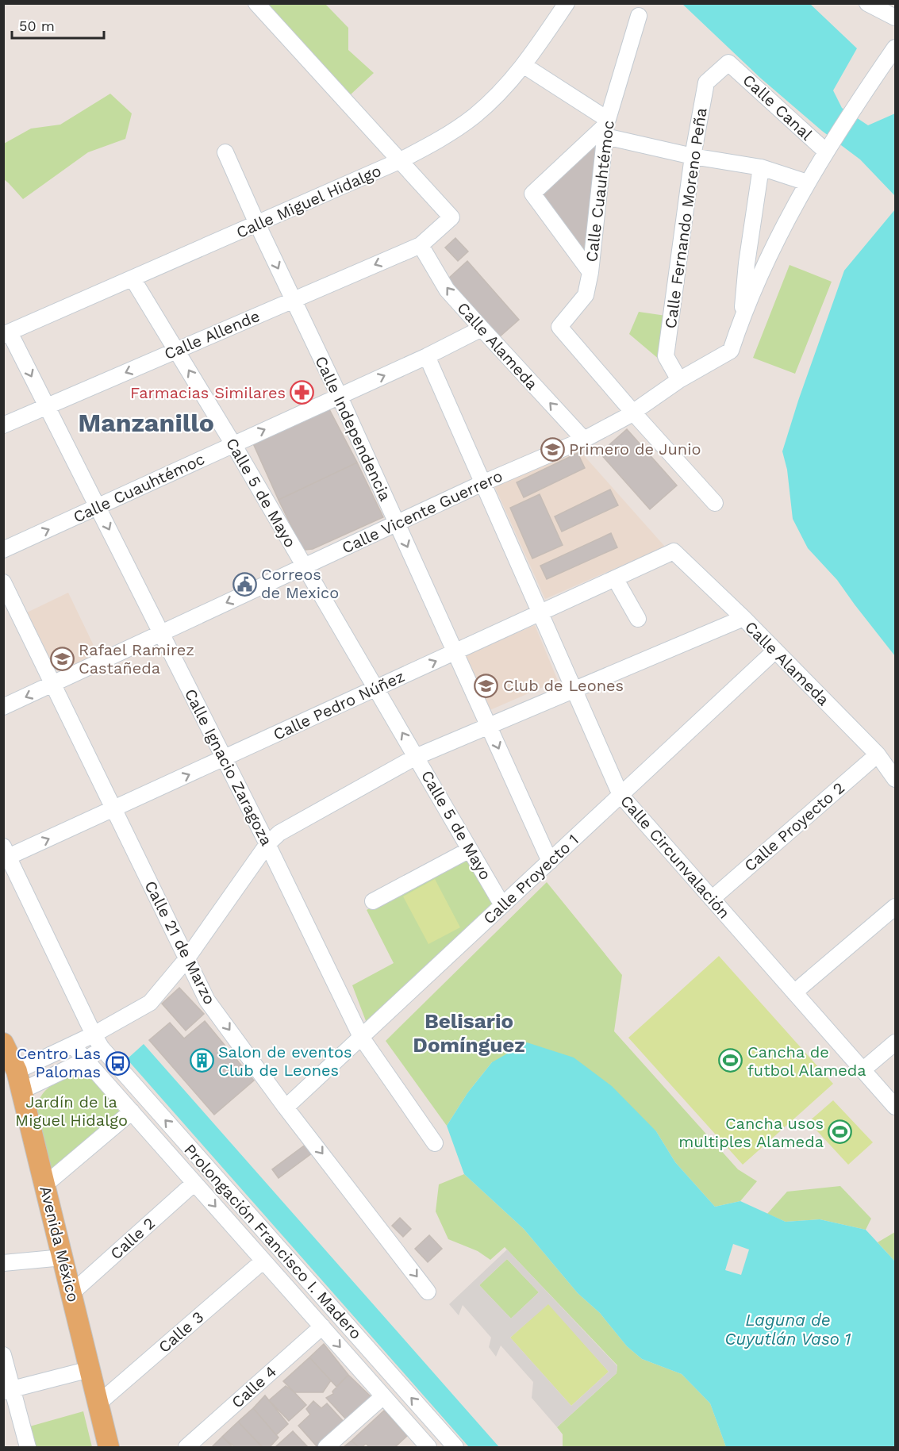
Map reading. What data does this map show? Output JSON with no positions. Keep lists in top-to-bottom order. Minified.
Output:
{"streets":{"main road":["Avenida México"],"street":["Calle Canal","Calle Cuauhtémoc","Calle Miguel Hidalgo","Calle Fernando Moreno Peña","Calle Allende","Calle Alameda","Calle Independencia","Calle 5 de Mayo","Calle Vicente Guerrero","Calle Pedro Núñez","Calle Ignacio Zaragoza","Calle Proyecto 2","Calle Circunvalación","Calle Proyecto 1","Calle 21 de Marzo","Calle 2","Prolongación Francisco I. Madero","Calle 3","Calle 4"]},"crossings":[["Calle Canal","Calle Fernando Moreno Peña"],["Calle Cuauhtémoc","Calle Alameda"],["Calle Cuauhtémoc","Calle Independencia"],["Calle Cuauhtémoc","Calle 5 de Mayo"],["Calle Cuauhtémoc","Calle Vicente Guerrero"],["Calle Cuauhtémoc","Calle Ignacio Zaragoza"],["Calle Cuauhtémoc","Calle Circunvalación"],["Calle Miguel Hidalgo","Calle Allende"],["Calle Miguel Hidalgo","Calle Independencia"],["Calle Miguel Hidalgo","Calle 5 de Mayo"],["Calle Miguel Hidalgo","Calle Ignacio Zaragoza"],["Calle Fernando Moreno Peña","Calle Vicente Guerrero"],["Calle Allende","Calle Alameda"],["Calle Allende","Calle Independencia"],["Calle Allende","Calle 5 de Mayo"],["Calle Allende","Calle Ignacio Zaragoza"],["Calle Alameda","Calle Vicente Guerrero"],["Calle Alameda","Calle Pedro Núñez"],["Calle Alameda","Calle Proyecto 2"],["Calle Alameda","Calle Proyecto 1"],["Calle Independencia","Calle Vicente Guerrero"],["Calle Independencia","Calle Pedro Núñez"],["Calle Independencia","Calle Proyecto 1"],["Calle 5 de Mayo","Calle Vicente Guerrero"],["Calle 5 de Mayo","Calle Pedro Núñez"],["Calle 5 de Mayo","Calle Proyecto 1"],["Calle Vicente Guerrero","Calle Ignacio Zaragoza"],["Calle Vicente Guerrero","Calle Circunvalación"],["Calle Vicente Guerrero","Calle 21 de Marzo"],["Calle Pedro Núñez","Calle Ignacio Zaragoza"],["Calle Pedro Núñez","Calle Circunvalación"],["Calle Pedro Núñez","Calle 21 de Marzo"],["Calle Pedro Núñez","Prolongación Francisco I. Madero"],["Calle Ignacio Zaragoza","Calle Proyecto 1"],["Calle Proyecto 2","Calle Circunvalación"],["Calle Circunvalación","Calle Proyecto 1"],["Calle Proyecto 1","Calle 21 de Marzo"],["Calle 2","Prolongación Francisco I. Madero"],["Calle 2","Avenida México"],["Prolongación Francisco I. Madero","Calle 3"],["Prolongación Francisco I. Madero","Calle 4"],["Avenida México","Calle 3"]],"one_way":["Calle Allende","Calle Alameda","Calle Independencia","Calle Pedro Núñez","Calle 21 de Marzo"],"districts":["Manzanillo","Belisario Domínguez"],"water":["Laguna de Cuyutlán Vaso 1"],"parks":["Jardín de la Miguel Hidalgo"],"places":{"pharmacy":["Farmacias Similares"],"school or university":["Primero de Junio","Rafael Ramirez Castañeda","Club de Leones"],"public building":["Correos de Mexico"],"building":["Salon de eventos Club de Leones"],"sports":["Cancha de futbol Alameda","Cancha usos multiples Alameda"],"bus stop":["Centro Las Palomas"]},"scale_bar":"50 m"}
